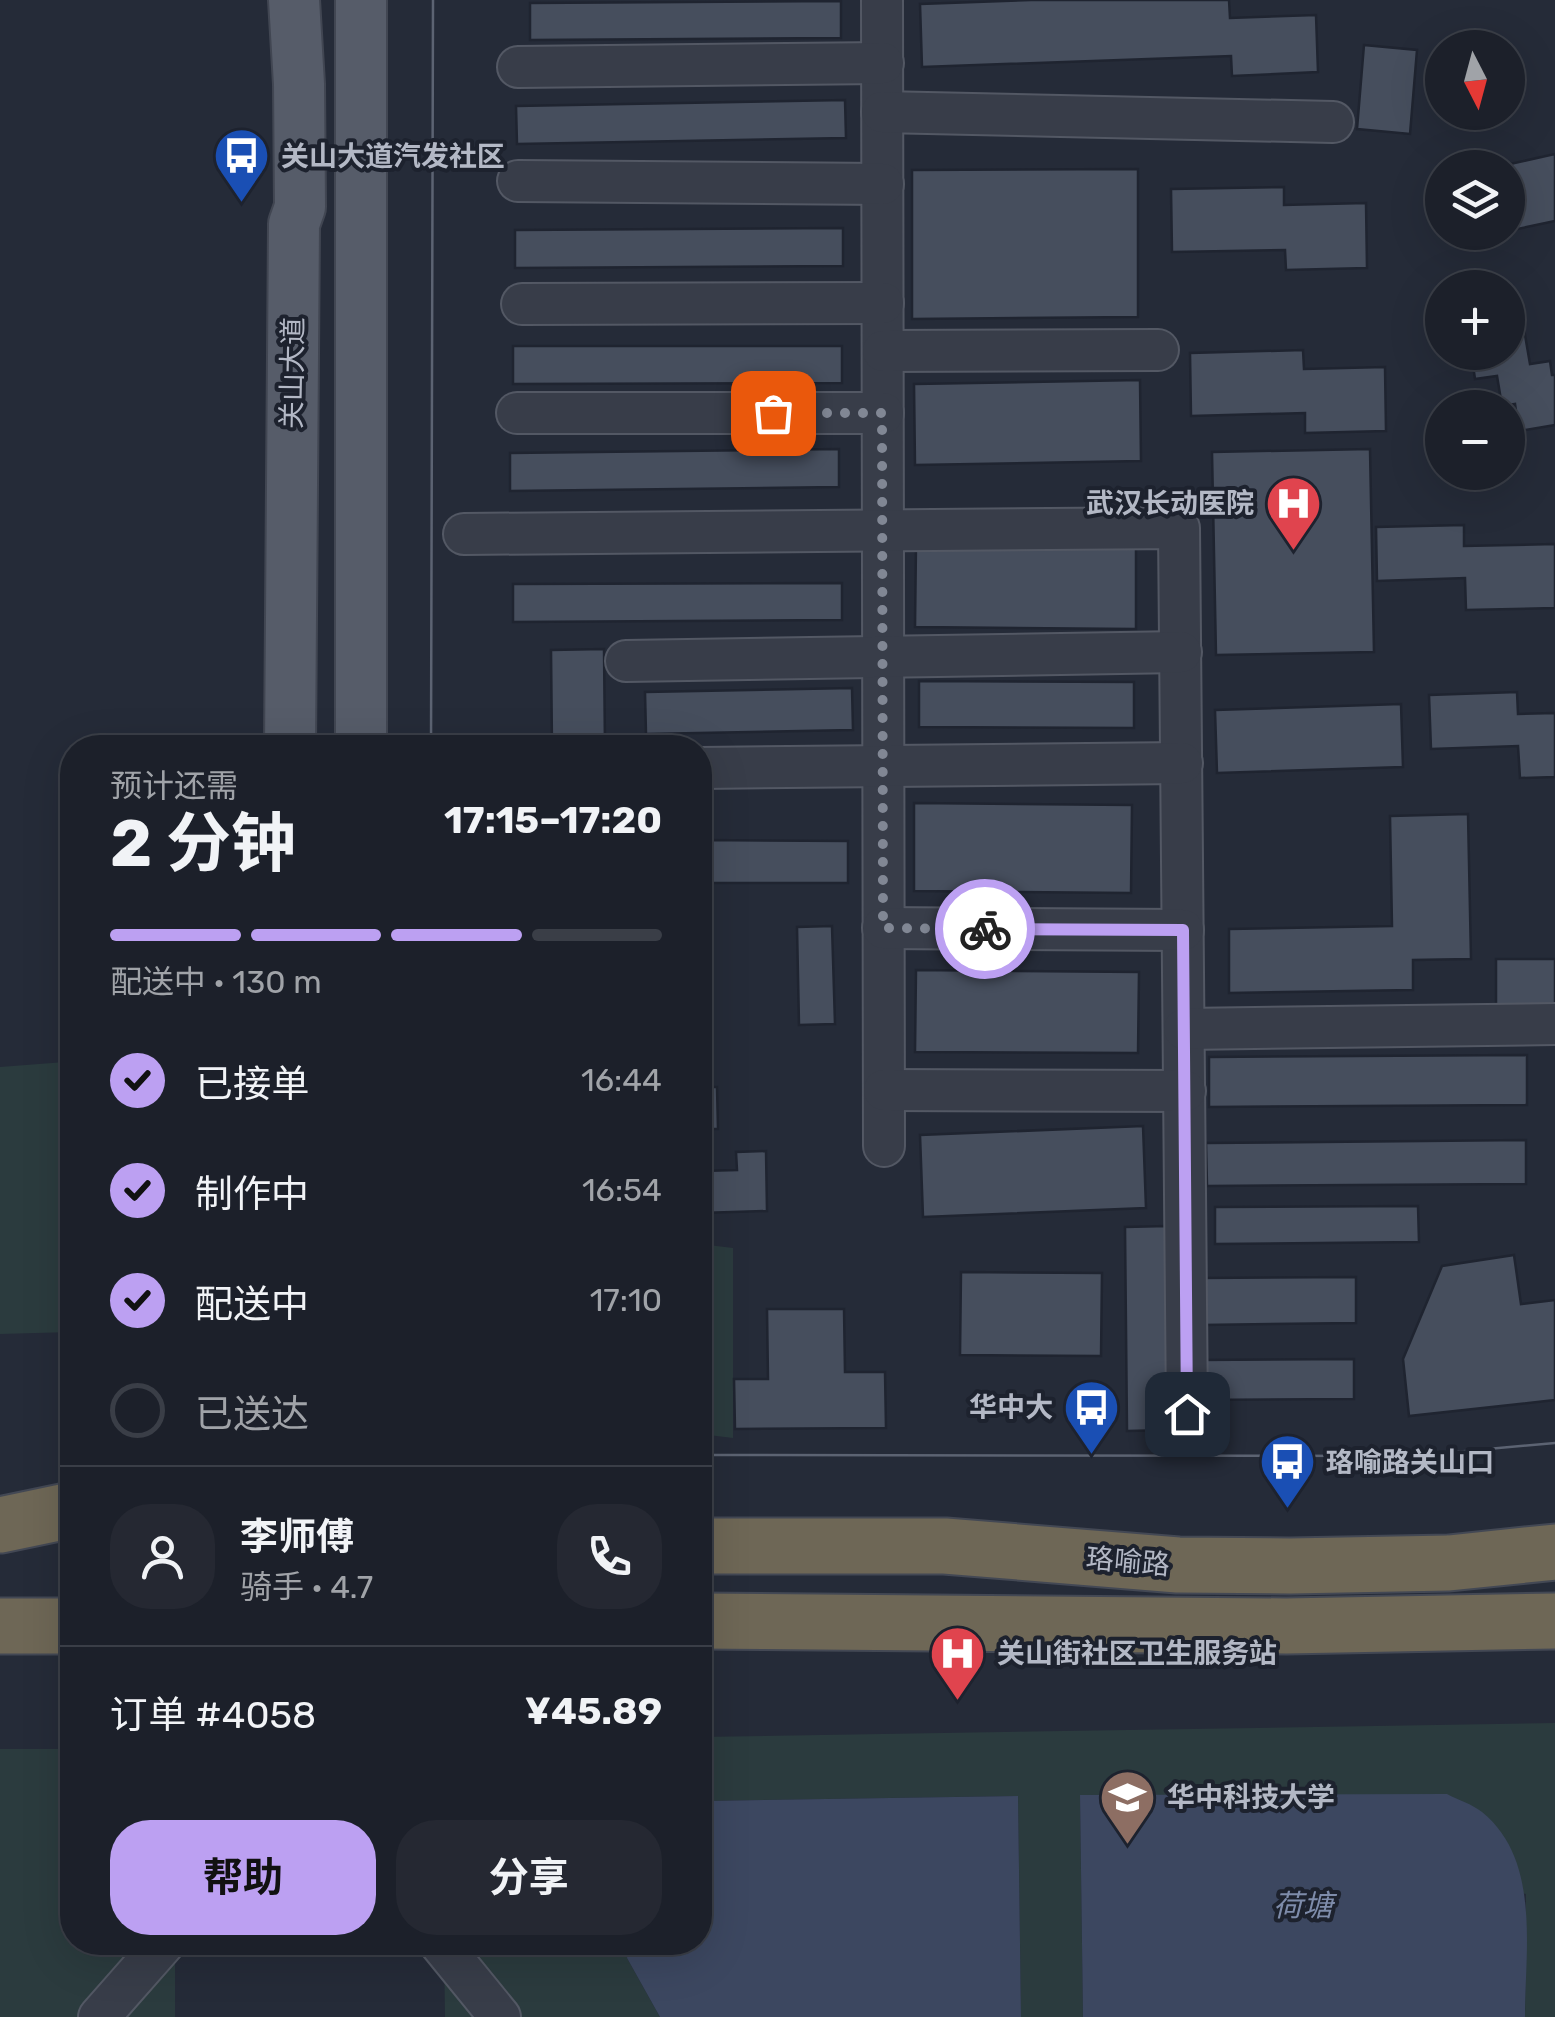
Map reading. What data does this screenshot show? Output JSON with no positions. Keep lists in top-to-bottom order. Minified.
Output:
{"streets":{"highway":["珞喻路"],"main road":["关山大道"]},"water":["荷塘"],"places":{"bus stop":["关山大道汽发社区","华中大","珞喻路关山口"],"hospital":["武汉长动医院","关山街社区卫生服务站"],"school or university":["华中科技大学"]},"north":"bottom","page":{"map_buttons":["+","−"],"heading":["2 分钟","预计还需","17:15–17:20"],"panel":["李师傅","骑手 · 4.7","订单 #4058","¥45.89"],"bar":"配送中 · 130 m","list":[["已接单","16:44"],["制作中","16:54"],["配送中","17:10"],"已送达"],"buttons":["帮助","分享"]}}
